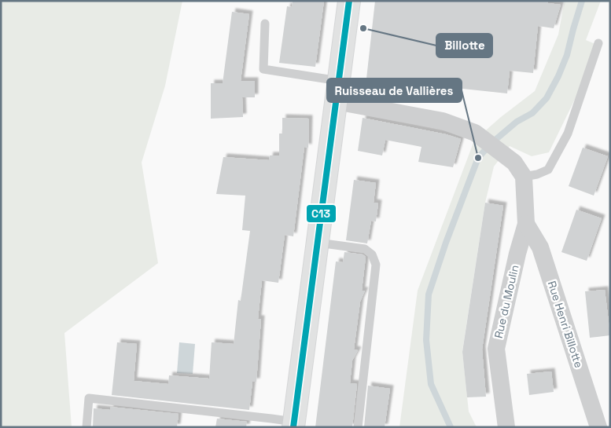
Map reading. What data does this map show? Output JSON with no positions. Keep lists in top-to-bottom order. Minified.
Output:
{"streets":{"street":["Rue du Moulin","Rue Henri Billotte"]},"crossings":[["Rue du Moulin","Rue Henri Billotte"]],"places":["Billotte","Ruisseau de Vallières"],"lines":["transit line C13"]}
